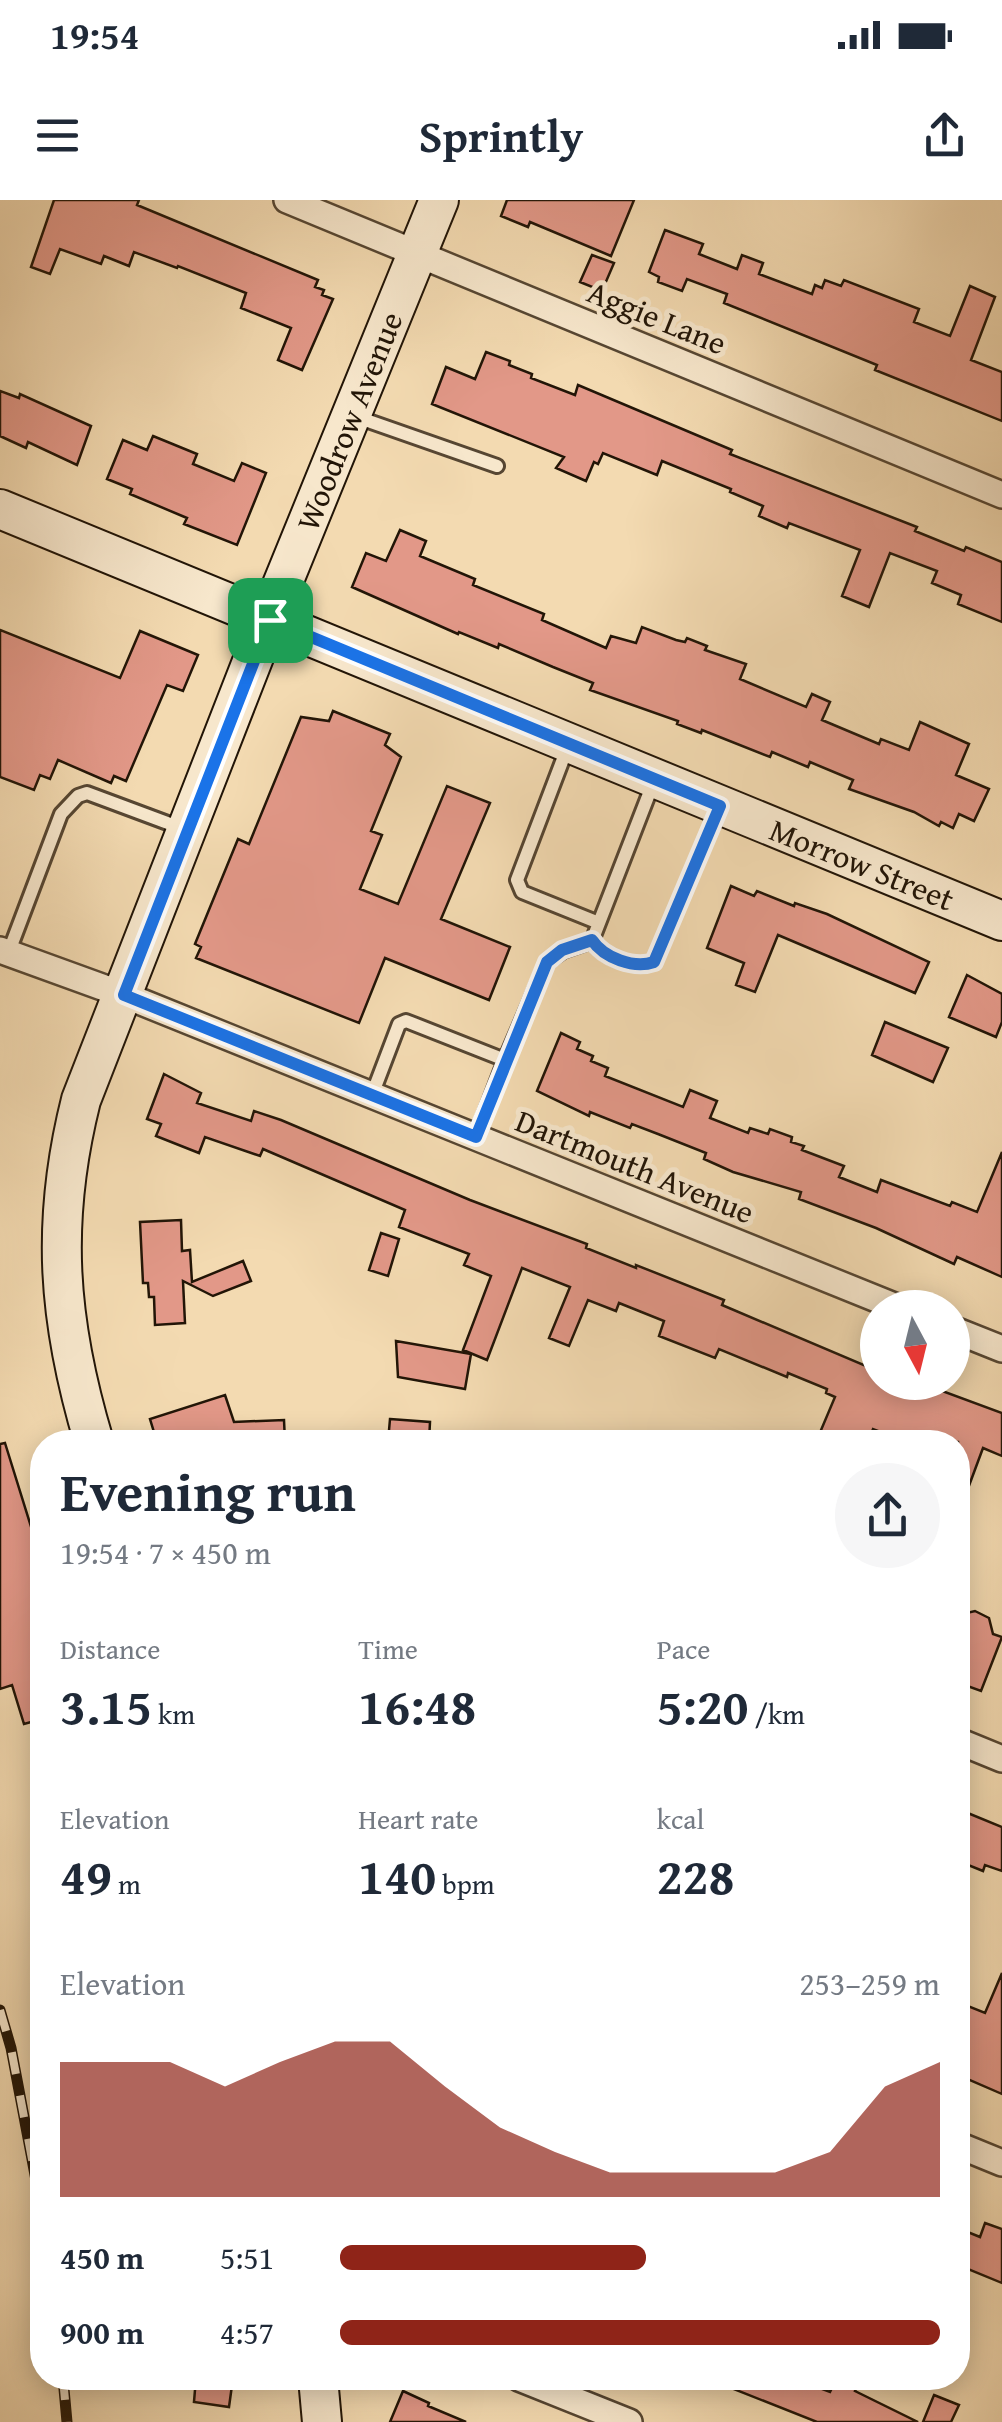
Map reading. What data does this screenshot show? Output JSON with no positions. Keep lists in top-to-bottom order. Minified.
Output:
{"streets":{"street":["Aggie Lane","Woodrow Avenue","Morrow Street","Dartmouth Avenue"]},"crossings":[["Aggie Lane","Woodrow Avenue"],["Woodrow Avenue","Morrow Street"],["Woodrow Avenue","Dartmouth Avenue"]],"north":"bottom","page":{"status":"19:54","header":"Sprintly","heading":["Evening run","19:54 · 7 × 450 m"],"stats":[["Distance","3.15 km"],["Time","16:48"],["Pace","5:20 /km"],["Elevation","49 m"],["Heart rate","140 bpm"],["kcal","228"]],"chart":["Elevation","253–259 m"],"list":[{"name":"450 m","note":"5:51"},{"name":"900 m","note":"4:57"}]}}
